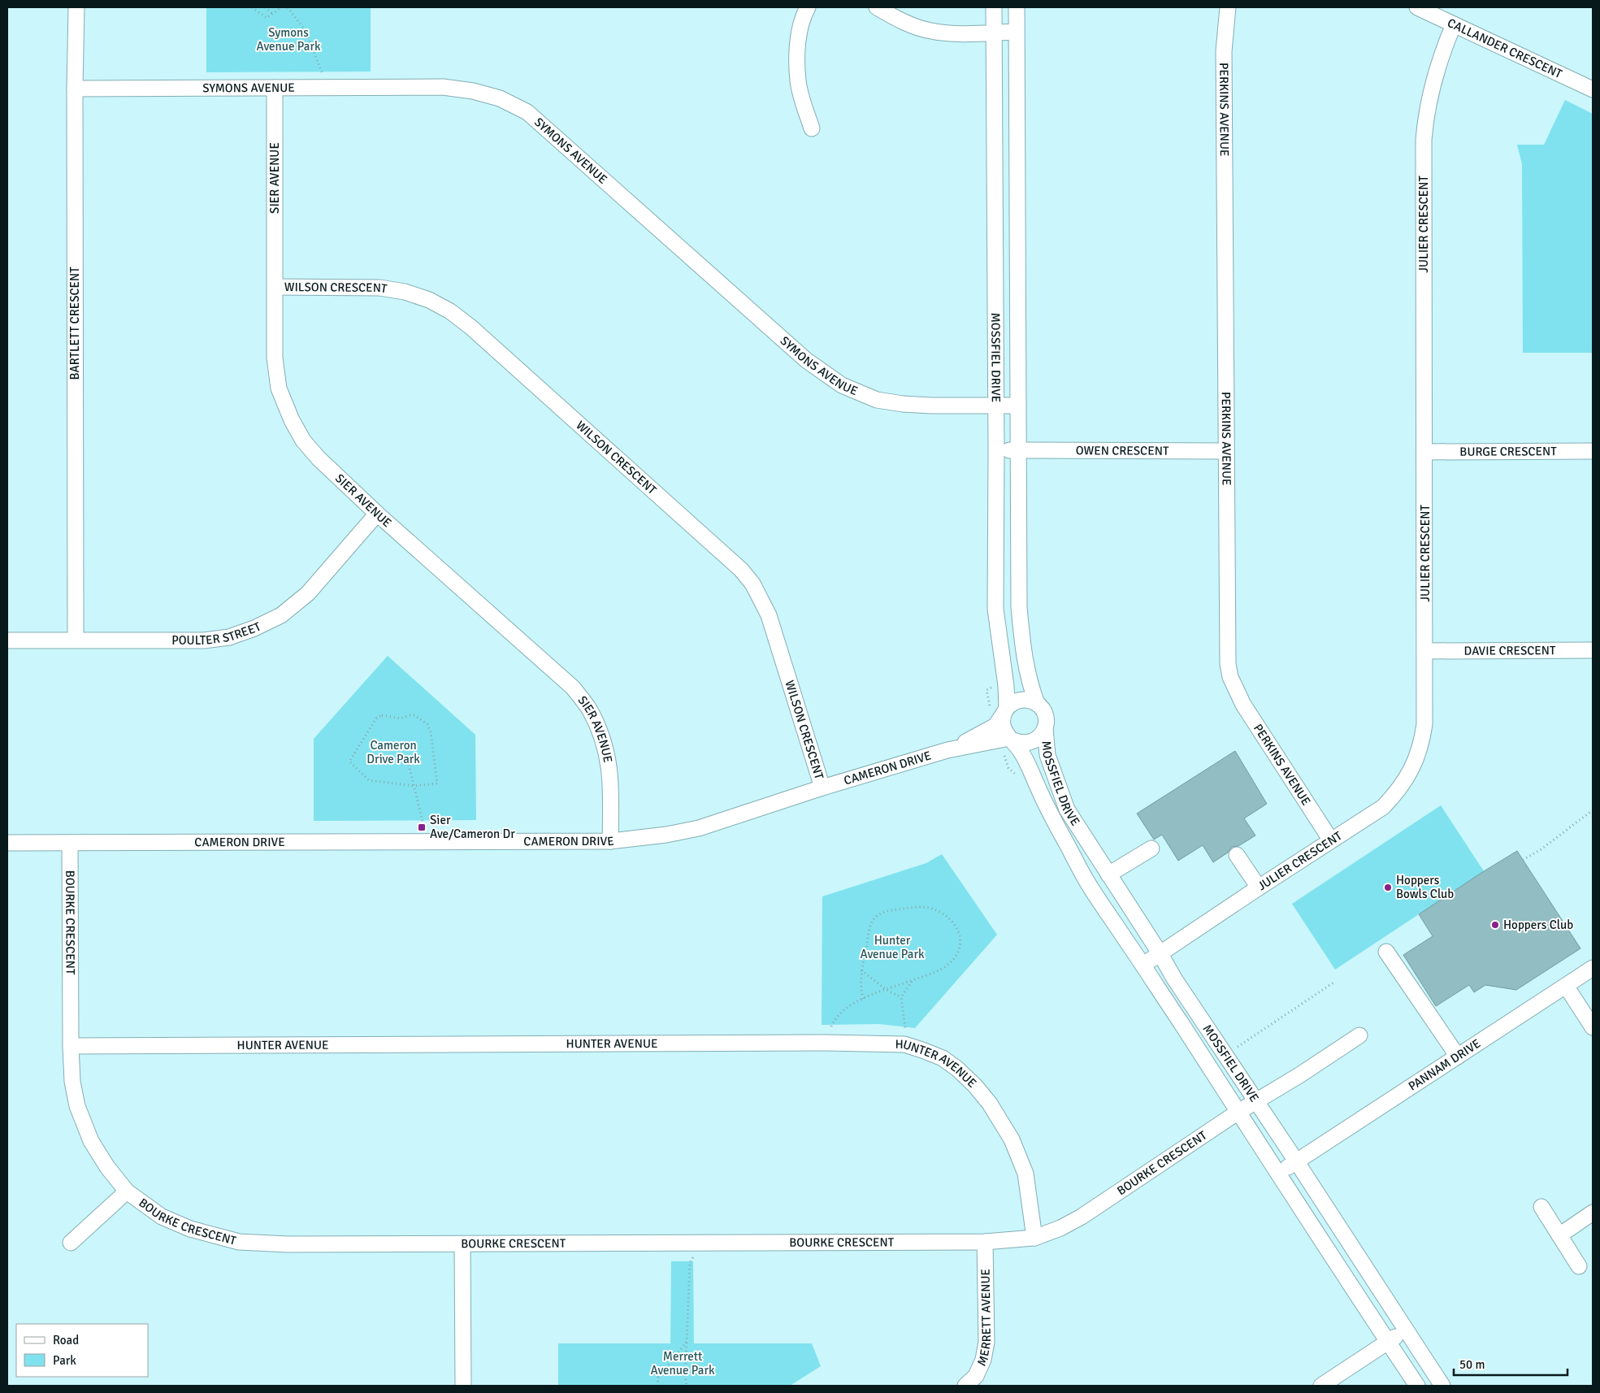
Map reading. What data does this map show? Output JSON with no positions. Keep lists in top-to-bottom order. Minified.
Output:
{"streets":{"street":["CALLANDER CRESCENT","SYMONS AVENUE","PERKINS AVENUE","SIER AVENUE","JULIER CRESCENT","WILSON CRESCENT","BARTLETT CRESCENT","MOSSFIEL DRIVE","OWEN CRESCENT","BURGE CRESCENT","POULTER STREET","DAVIE CRESCENT","CAMERON DRIVE","BOURKE CRESCENT","HUNTER AVENUE","PANNAM DRIVE","MERRETT AVENUE"]},"crossings":[["CALLANDER CRESCENT","JULIER CRESCENT"],["SYMONS AVENUE","SIER AVENUE"],["SYMONS AVENUE","BARTLETT CRESCENT"],["SYMONS AVENUE","MOSSFIEL DRIVE"],["PERKINS AVENUE","JULIER CRESCENT"],["PERKINS AVENUE","OWEN CRESCENT"],["SIER AVENUE","WILSON CRESCENT"],["SIER AVENUE","POULTER STREET"],["SIER AVENUE","CAMERON DRIVE"],["JULIER CRESCENT","MOSSFIEL DRIVE"],["JULIER CRESCENT","BURGE CRESCENT"],["JULIER CRESCENT","DAVIE CRESCENT"],["WILSON CRESCENT","CAMERON DRIVE"],["BARTLETT CRESCENT","POULTER STREET"],["MOSSFIEL DRIVE","OWEN CRESCENT"],["MOSSFIEL DRIVE","CAMERON DRIVE"],["MOSSFIEL DRIVE","BOURKE CRESCENT"],["MOSSFIEL DRIVE","PANNAM DRIVE"],["CAMERON DRIVE","BOURKE CRESCENT"],["BOURKE CRESCENT","HUNTER AVENUE"],["BOURKE CRESCENT","MERRETT AVENUE"]],"parks":["Symons Avenue Park","Cameron Drive Park","Hunter Avenue Park","Merrett Avenue Park"],"places":{"transit":["Sier Ave/Cameron Dr"],"other":["Hoppers Bowls Club","Hoppers Club"]},"legend":["Road","Park"],"scale_bar":"50 m"}
